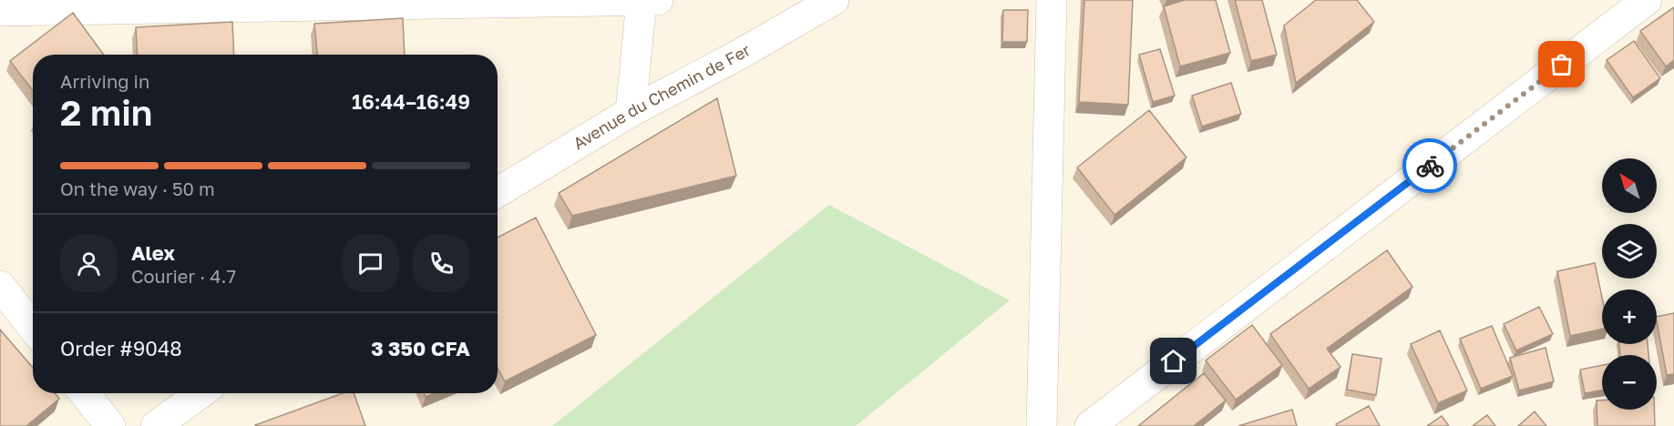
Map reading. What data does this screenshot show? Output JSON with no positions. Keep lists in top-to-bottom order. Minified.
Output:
{"streets":{"street":["Avenue du Chemin de Fer"]},"north":"top left","page":{"heading":["2 min","Arriving in","16:44–16:49"],"panel":["Alex","Courier · 4.7","Order #9048","3 350 CFA"],"bar":"On the way · 50 m","map_buttons":["+","−"]}}
